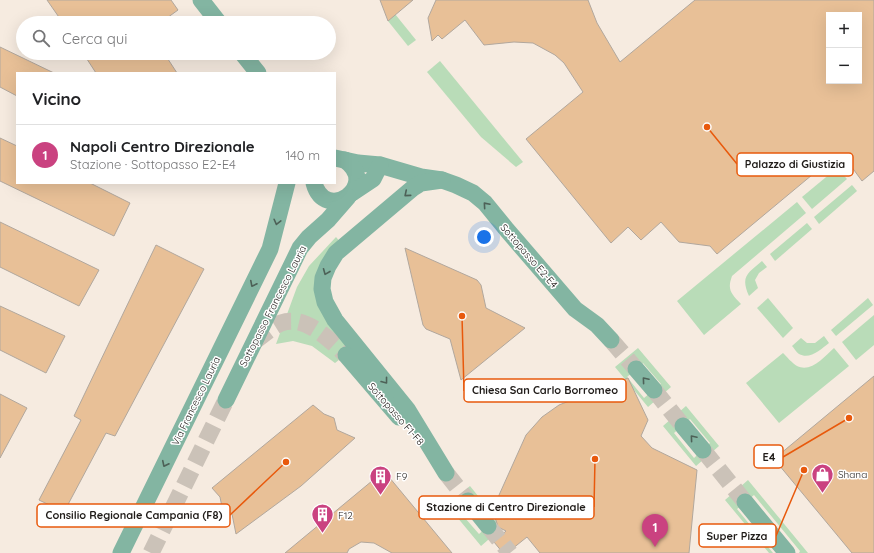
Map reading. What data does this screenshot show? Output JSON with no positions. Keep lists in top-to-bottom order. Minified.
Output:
{"streets":{"street":["Sottopasso E2-E4","Sottopasso Francesco Lauria","Via Francesco Lauria","Sottopasso F1-F8"]},"crossings":[["Sottopasso E2-E4","Sottopasso F1-F8"]],"one_way":["Sottopasso E2-E4","Via Francesco Lauria"],"places":{"other":["Palazzo di Giustizia","Chiesa San Carlo Borromeo","E4","Stazione di Centro Direzionale","Consilio Regionale Campania (F8)","Super Pizza"],"shop":["Shana"],"building":["F9","F12"]},"page":{"map_buttons":["+","−"],"search":"Cerca qui","heading":"Vicino","list":[{"mark":"1","name":"Napoli Centro Direzionale","note":"Stazione · Sottopasso E2-E4","value":"140 m"}],"pins":"1"}}
